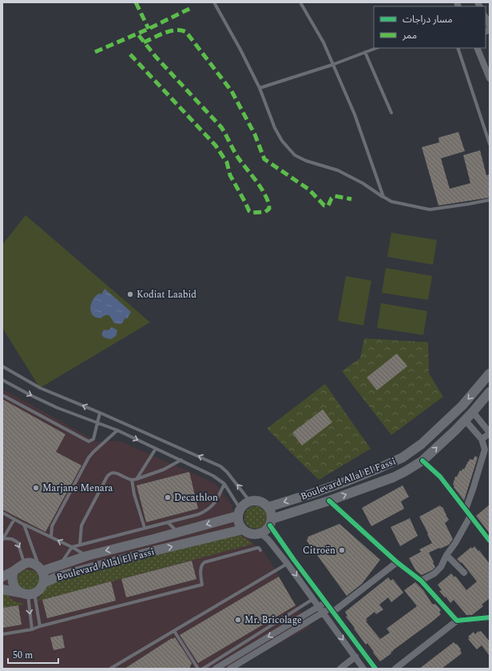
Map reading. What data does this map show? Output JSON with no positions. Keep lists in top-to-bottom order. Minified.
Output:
{"streets":{"main road":["Boulevard Allal El Fassi"]},"places":["Kodiat Laabid","Marjane Menara","Decathlon","Citroën","Mr. Bricolage"],"legend":["مسار دراجات","ممر"],"scale_bar":"50 m"}
